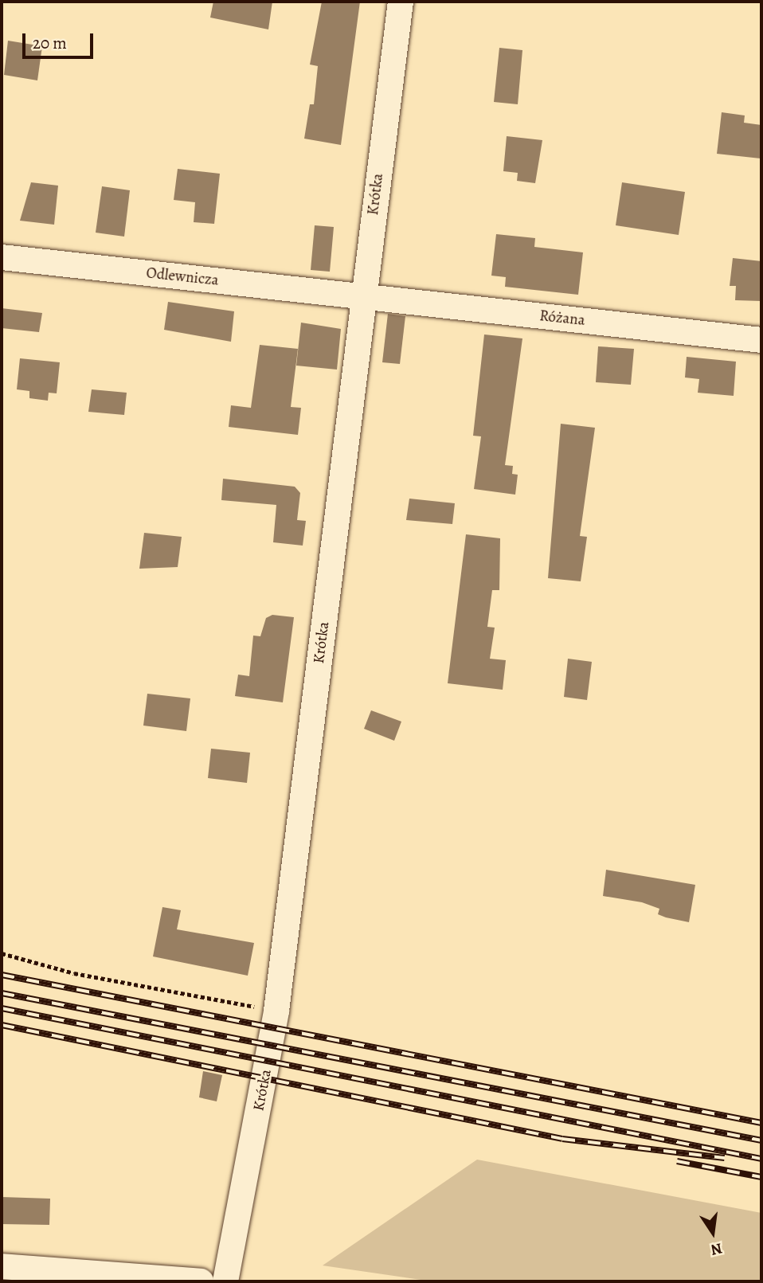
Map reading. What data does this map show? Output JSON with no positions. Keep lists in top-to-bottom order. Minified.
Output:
{"streets":{"street":["Krótka","Odlewnicza","Różana"]},"crossings":[["Krótka","Odlewnicza"],["Krótka","Różana"],["Odlewnicza","Różana"]],"scale_bar":"20 m","north":"bottom"}
